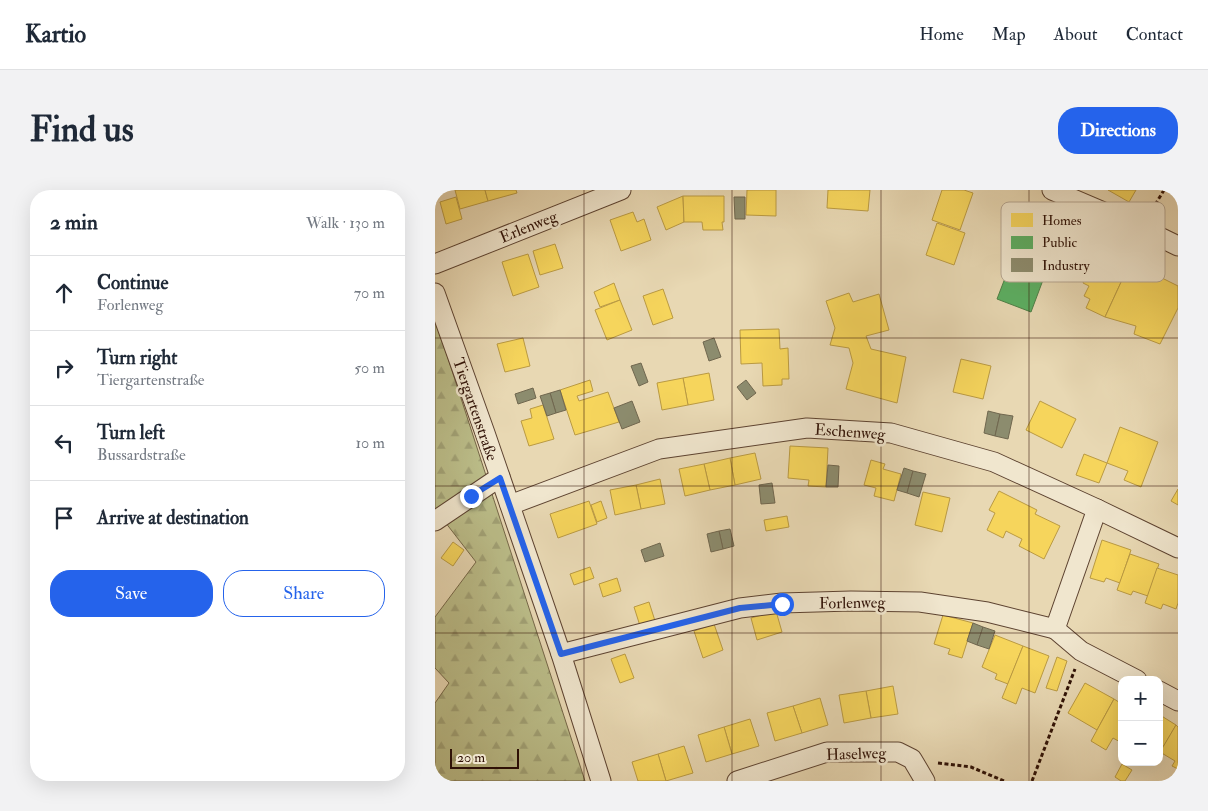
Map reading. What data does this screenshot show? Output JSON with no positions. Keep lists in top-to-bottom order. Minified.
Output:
{"streets":{"street":["Erlenweg","Tiergartenstraße","Eschenweg","Forlenweg","Haselweg"]},"crossings":[["Tiergartenstraße","Eschenweg"],["Tiergartenstraße","Forlenweg"]],"legend":["Homes","Public","Industry"],"scale_bar":"20 m","page":{"header":"Kartio","nav":["Home","Map","About","Contact"],"buttons":["Directions",["Save","Share"]],"title":"Find us","heading":["2 min","Walk · 130 m"],"list":[["Continue","Forlenweg","70 m"],["Turn right","Tiergartenstraße","50 m"],["Turn left","Bussardstraße","10 m"],"Arrive at destination"],"map_buttons":["+","−"],"scale":"20 m"}}
